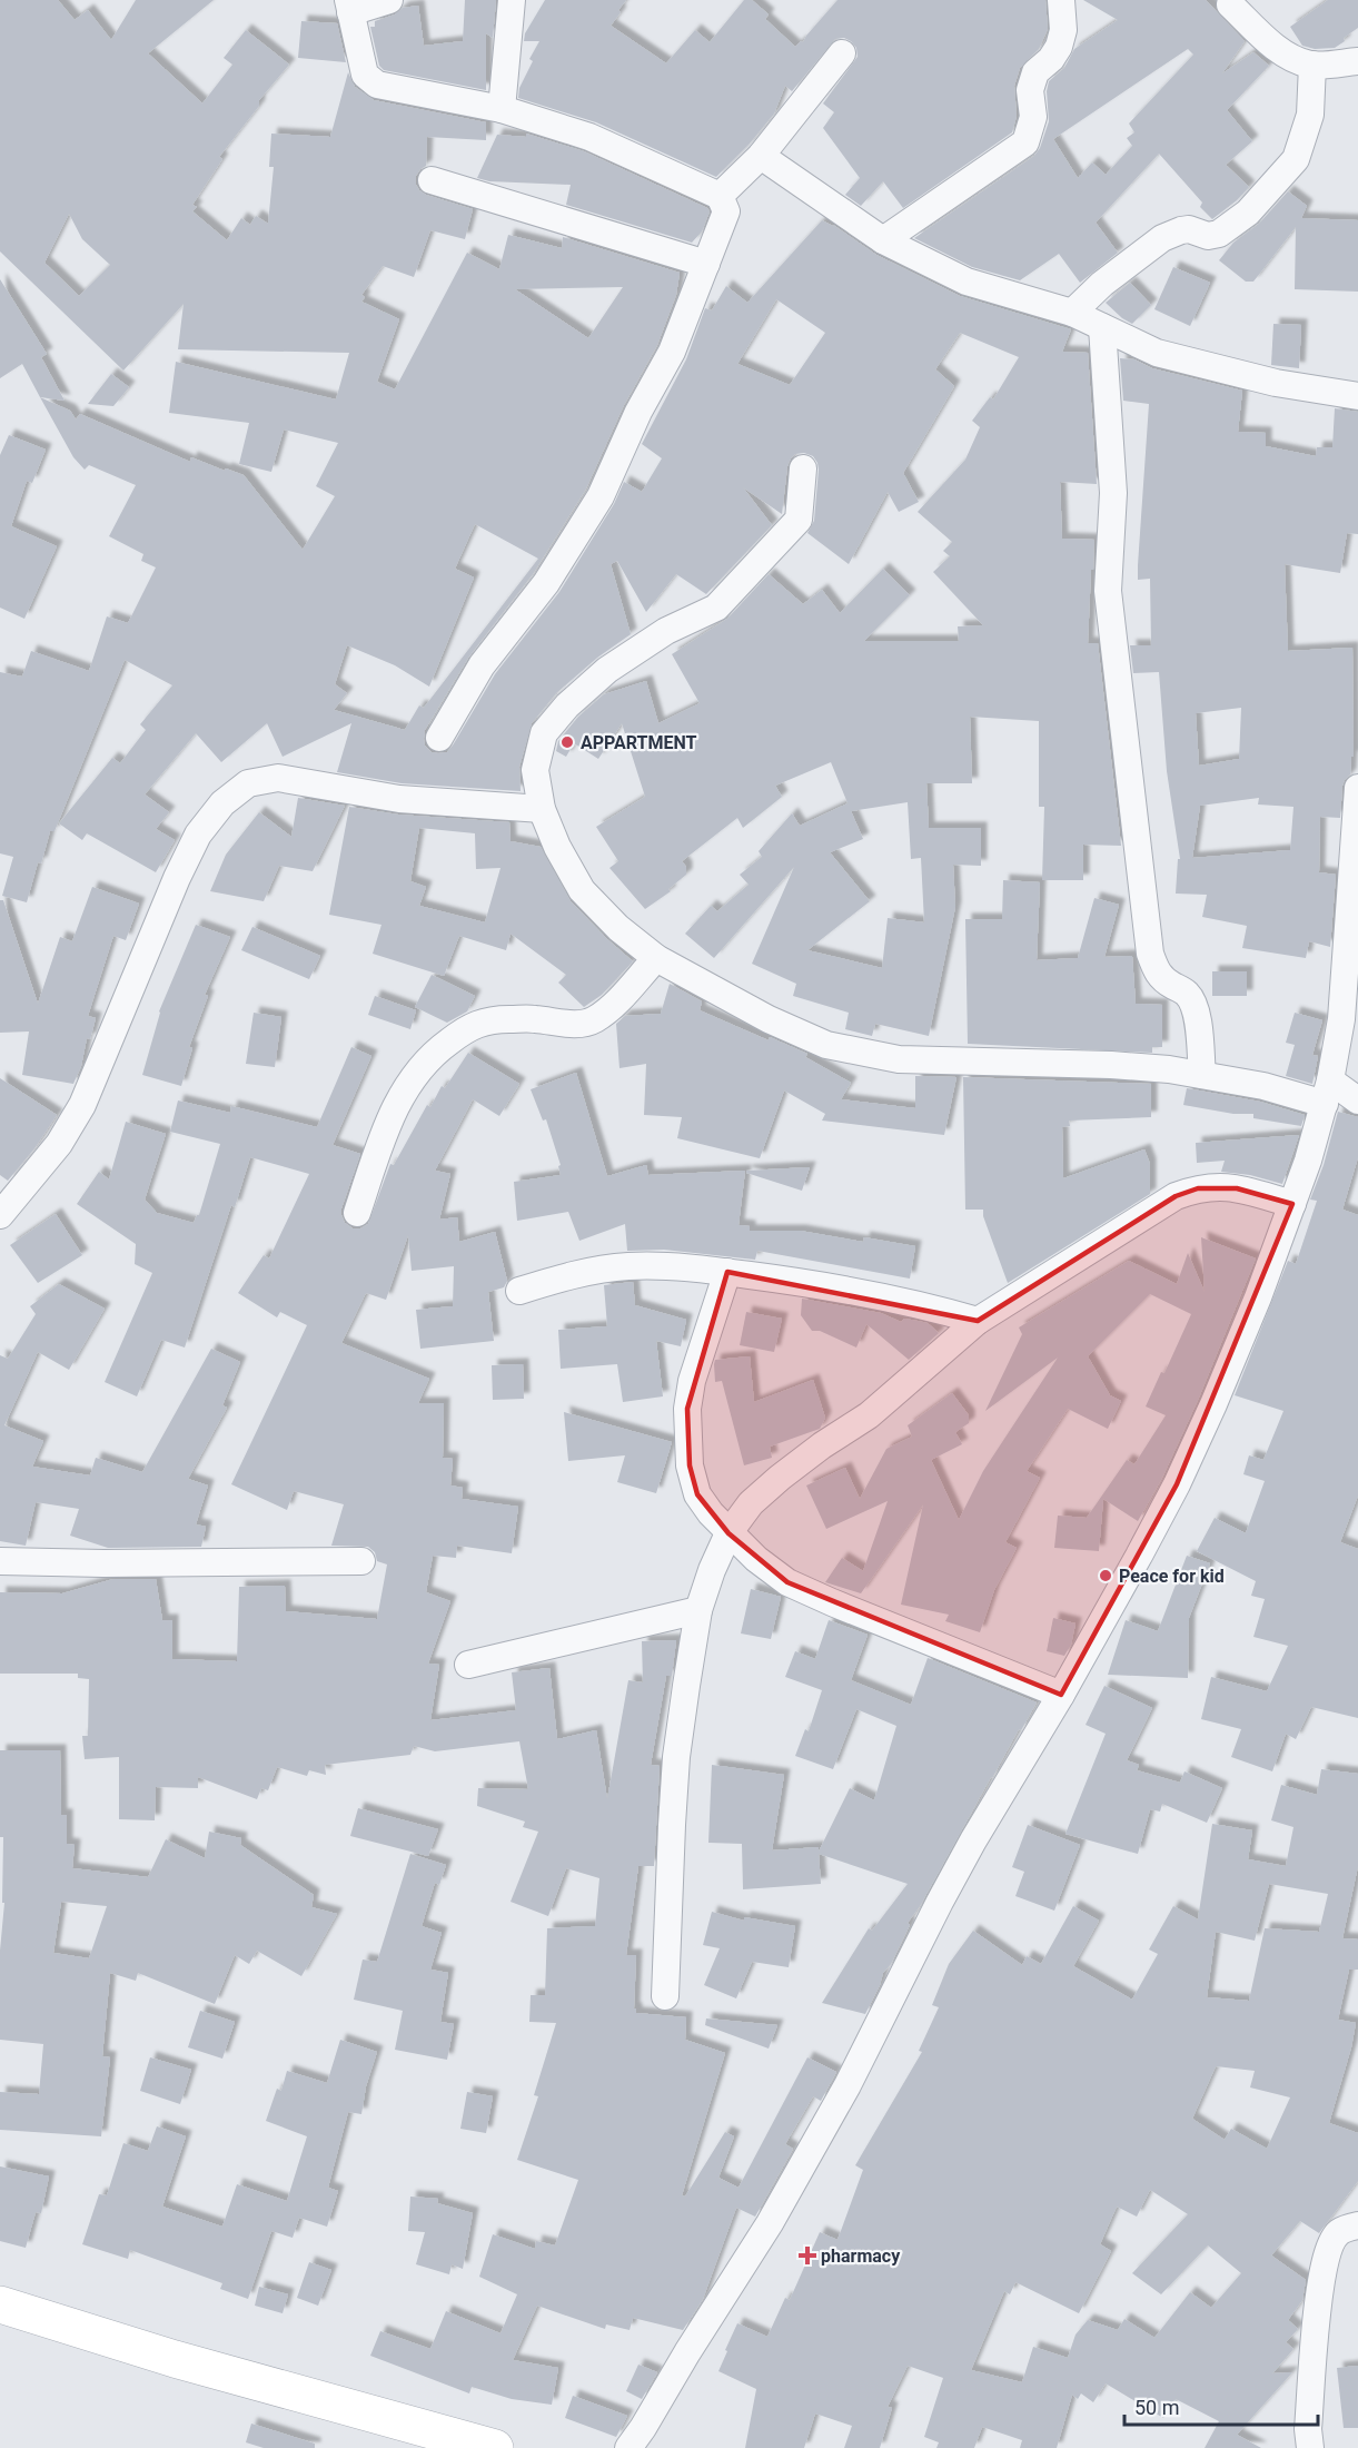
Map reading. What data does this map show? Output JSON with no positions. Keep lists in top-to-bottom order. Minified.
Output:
{"places":{"other":["APPARTMENT","Peace for kid"],"health":["pharmacy"]},"scale_bar":"50 m"}
